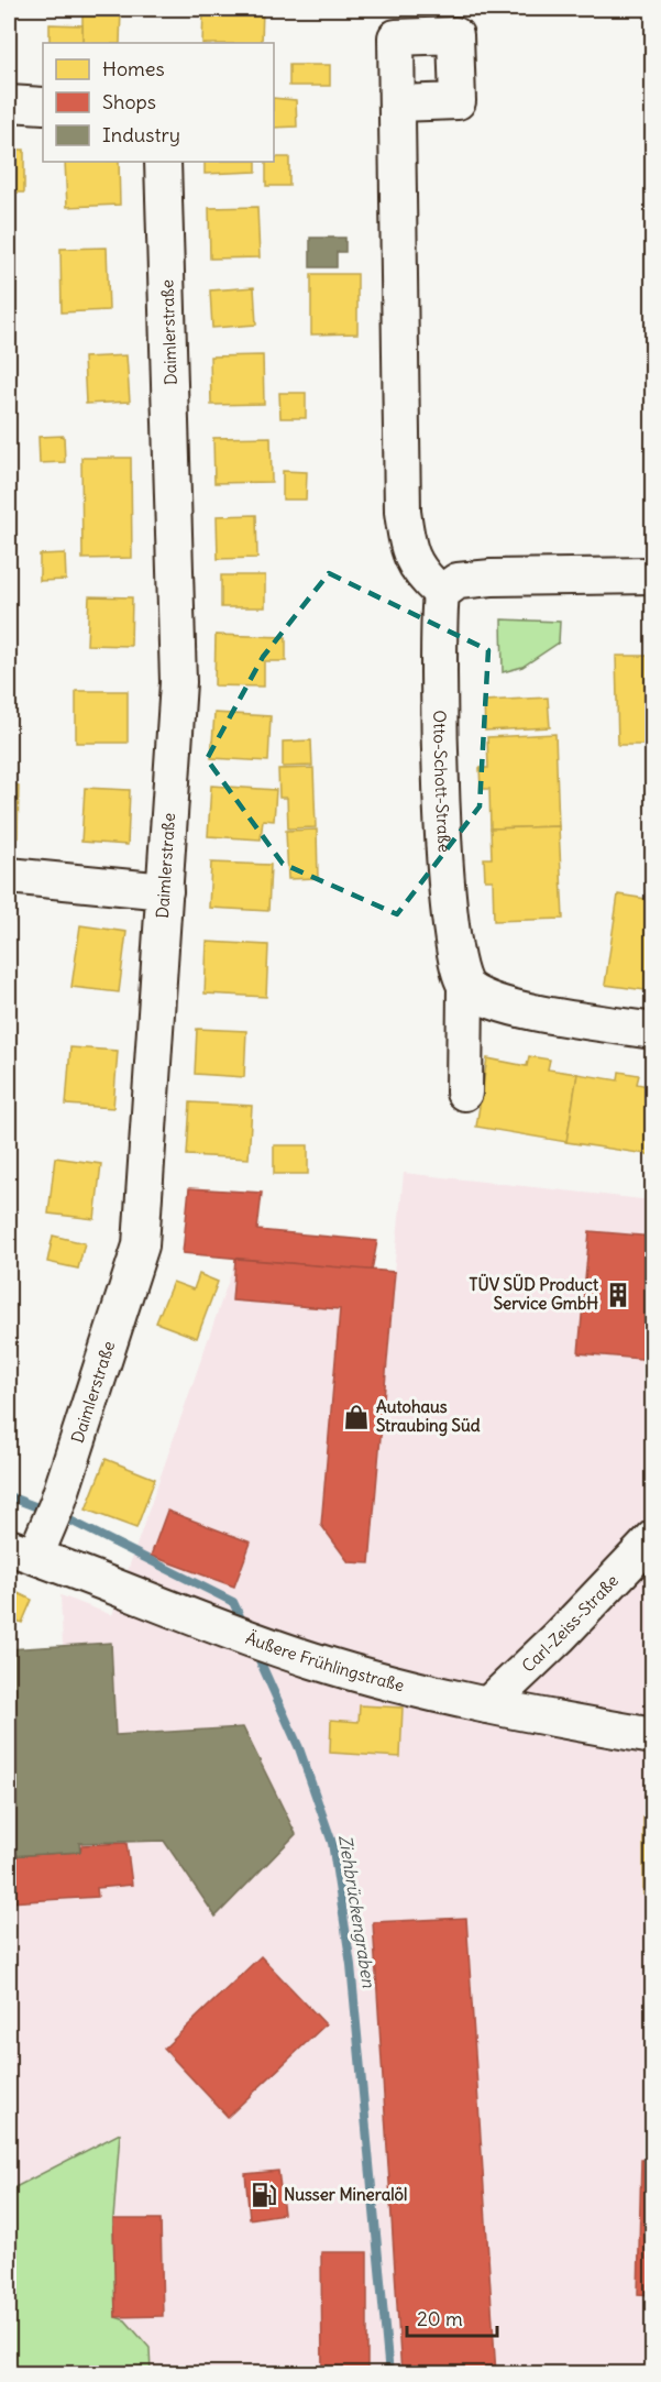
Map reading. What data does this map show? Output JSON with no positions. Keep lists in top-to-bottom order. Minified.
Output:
{"streets":{"street":["Daimlerstraße","Otto-Schott-Straße","Carl-Zeiss-Straße","Äußere Frühlingstraße"]},"crossings":[["Daimlerstraße","Äußere Frühlingstraße"],["Carl-Zeiss-Straße","Äußere Frühlingstraße"]],"water":["Ziehbrückengraben"],"places":{"building":["TÜV SÜD Product Service GmbH"],"shop":["Autohaus Straubing Süd"],"fuel station":["Nusser Mineralöl"]},"legend":["Homes","Shops","Industry"],"scale_bar":"20 m"}
